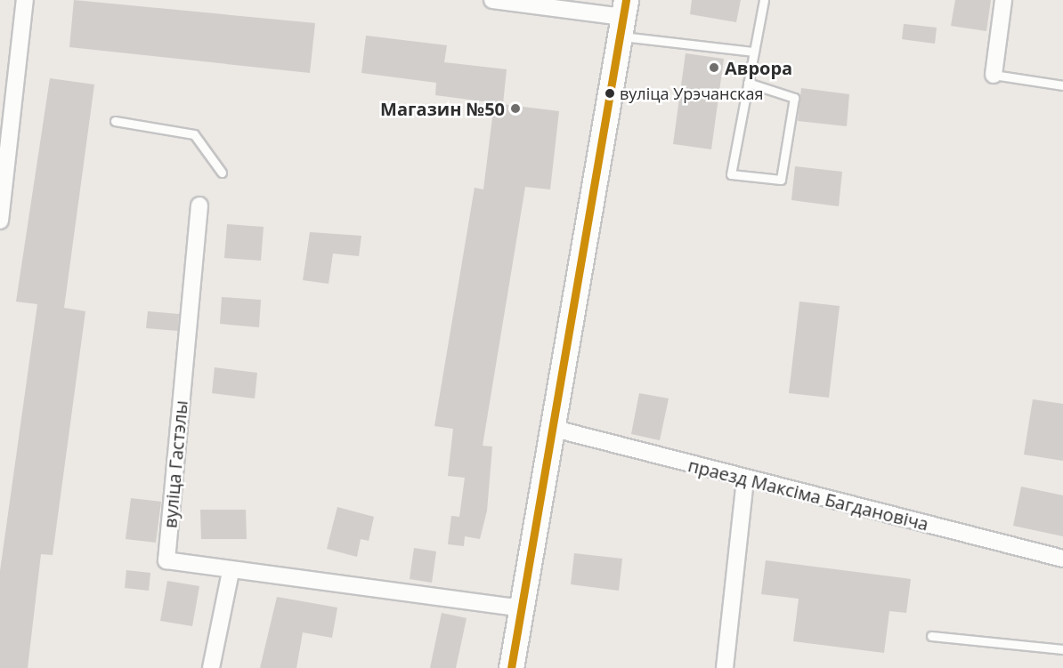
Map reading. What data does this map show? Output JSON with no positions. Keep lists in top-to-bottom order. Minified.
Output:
{"streets":{"street":["вуліца Гастэлы","праезд Максіма Багдановіча"]},"places":["Аврора","вуліца Урэчанская","Магазин №50"]}
